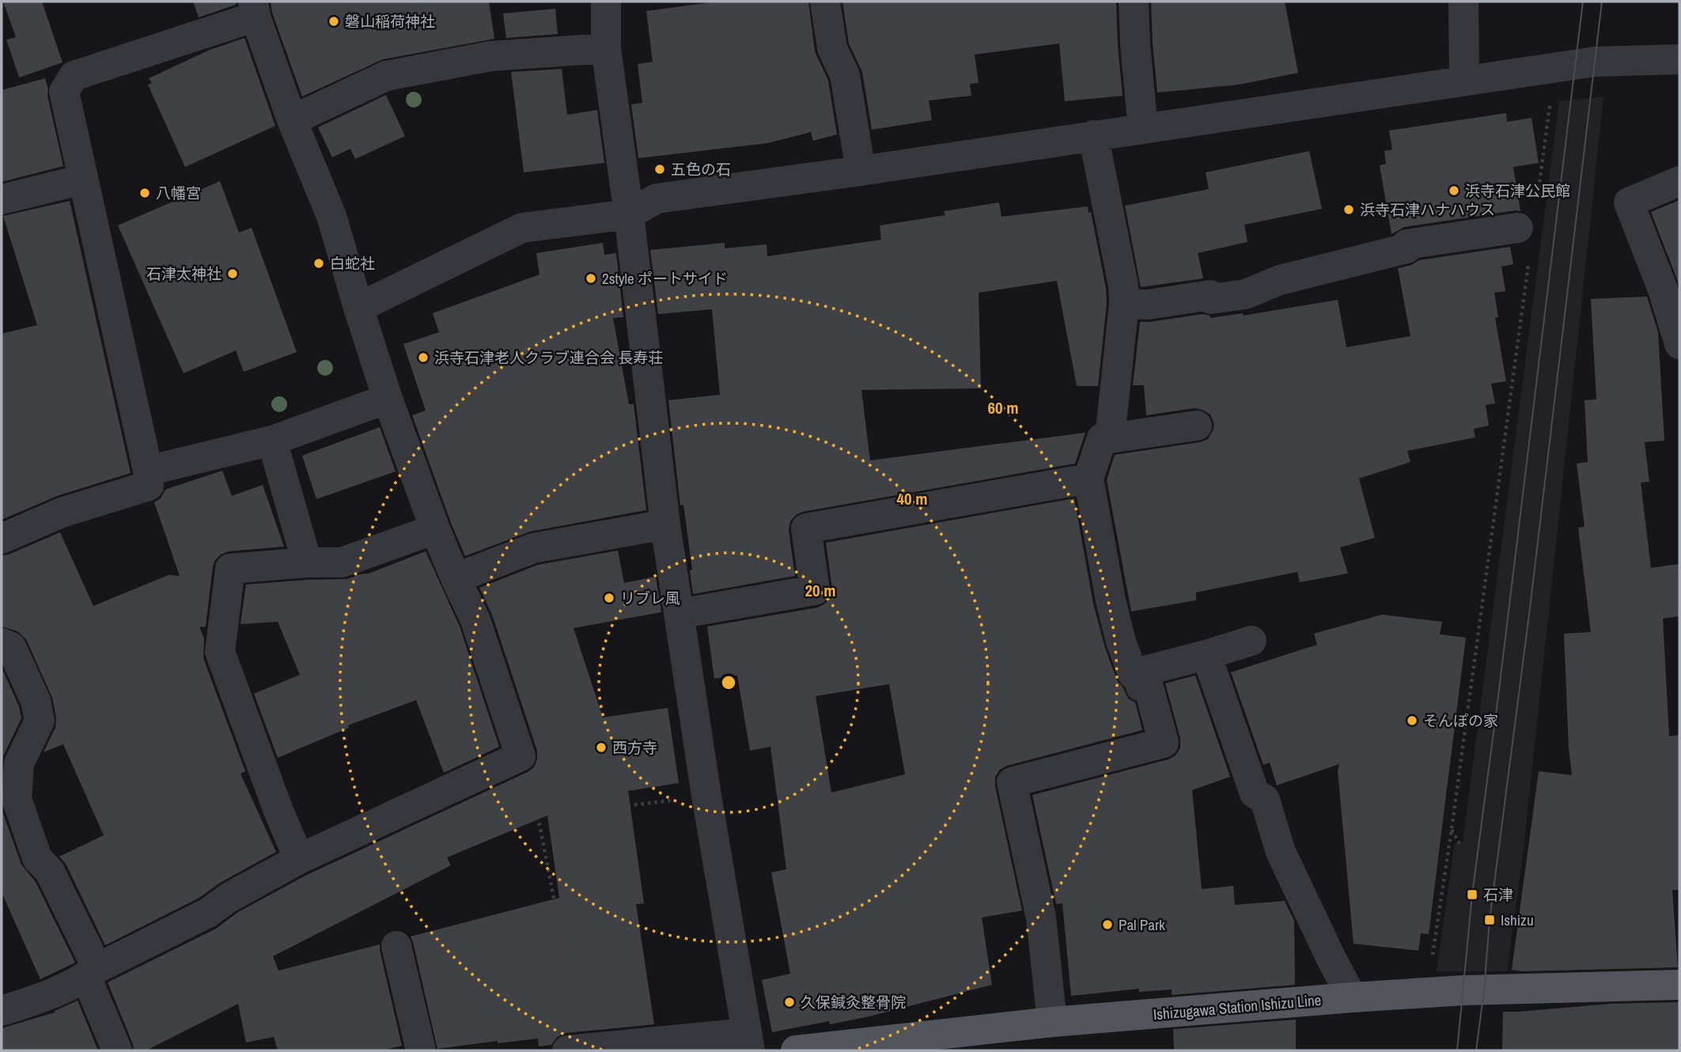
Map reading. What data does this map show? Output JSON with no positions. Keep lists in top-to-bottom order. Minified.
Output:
{"streets":{"main road":["Ishizugawa Station Ishizu Line"]},"places":{"other":["磐山稲荷神社","五色の石","浜寺石津公民館","八幡宮","浜寺石津ハナハウス","白蛇社","石津太神社","2style ポートサイド","浜寺石津老人クラブ連合会 長寿荘","リブレ風","そんぽの家","西方寺","Pal Park","久保鍼灸整骨院"],"transit":["石津","Ishizu"]},"rings":["60 m","40 m","20 m"]}
